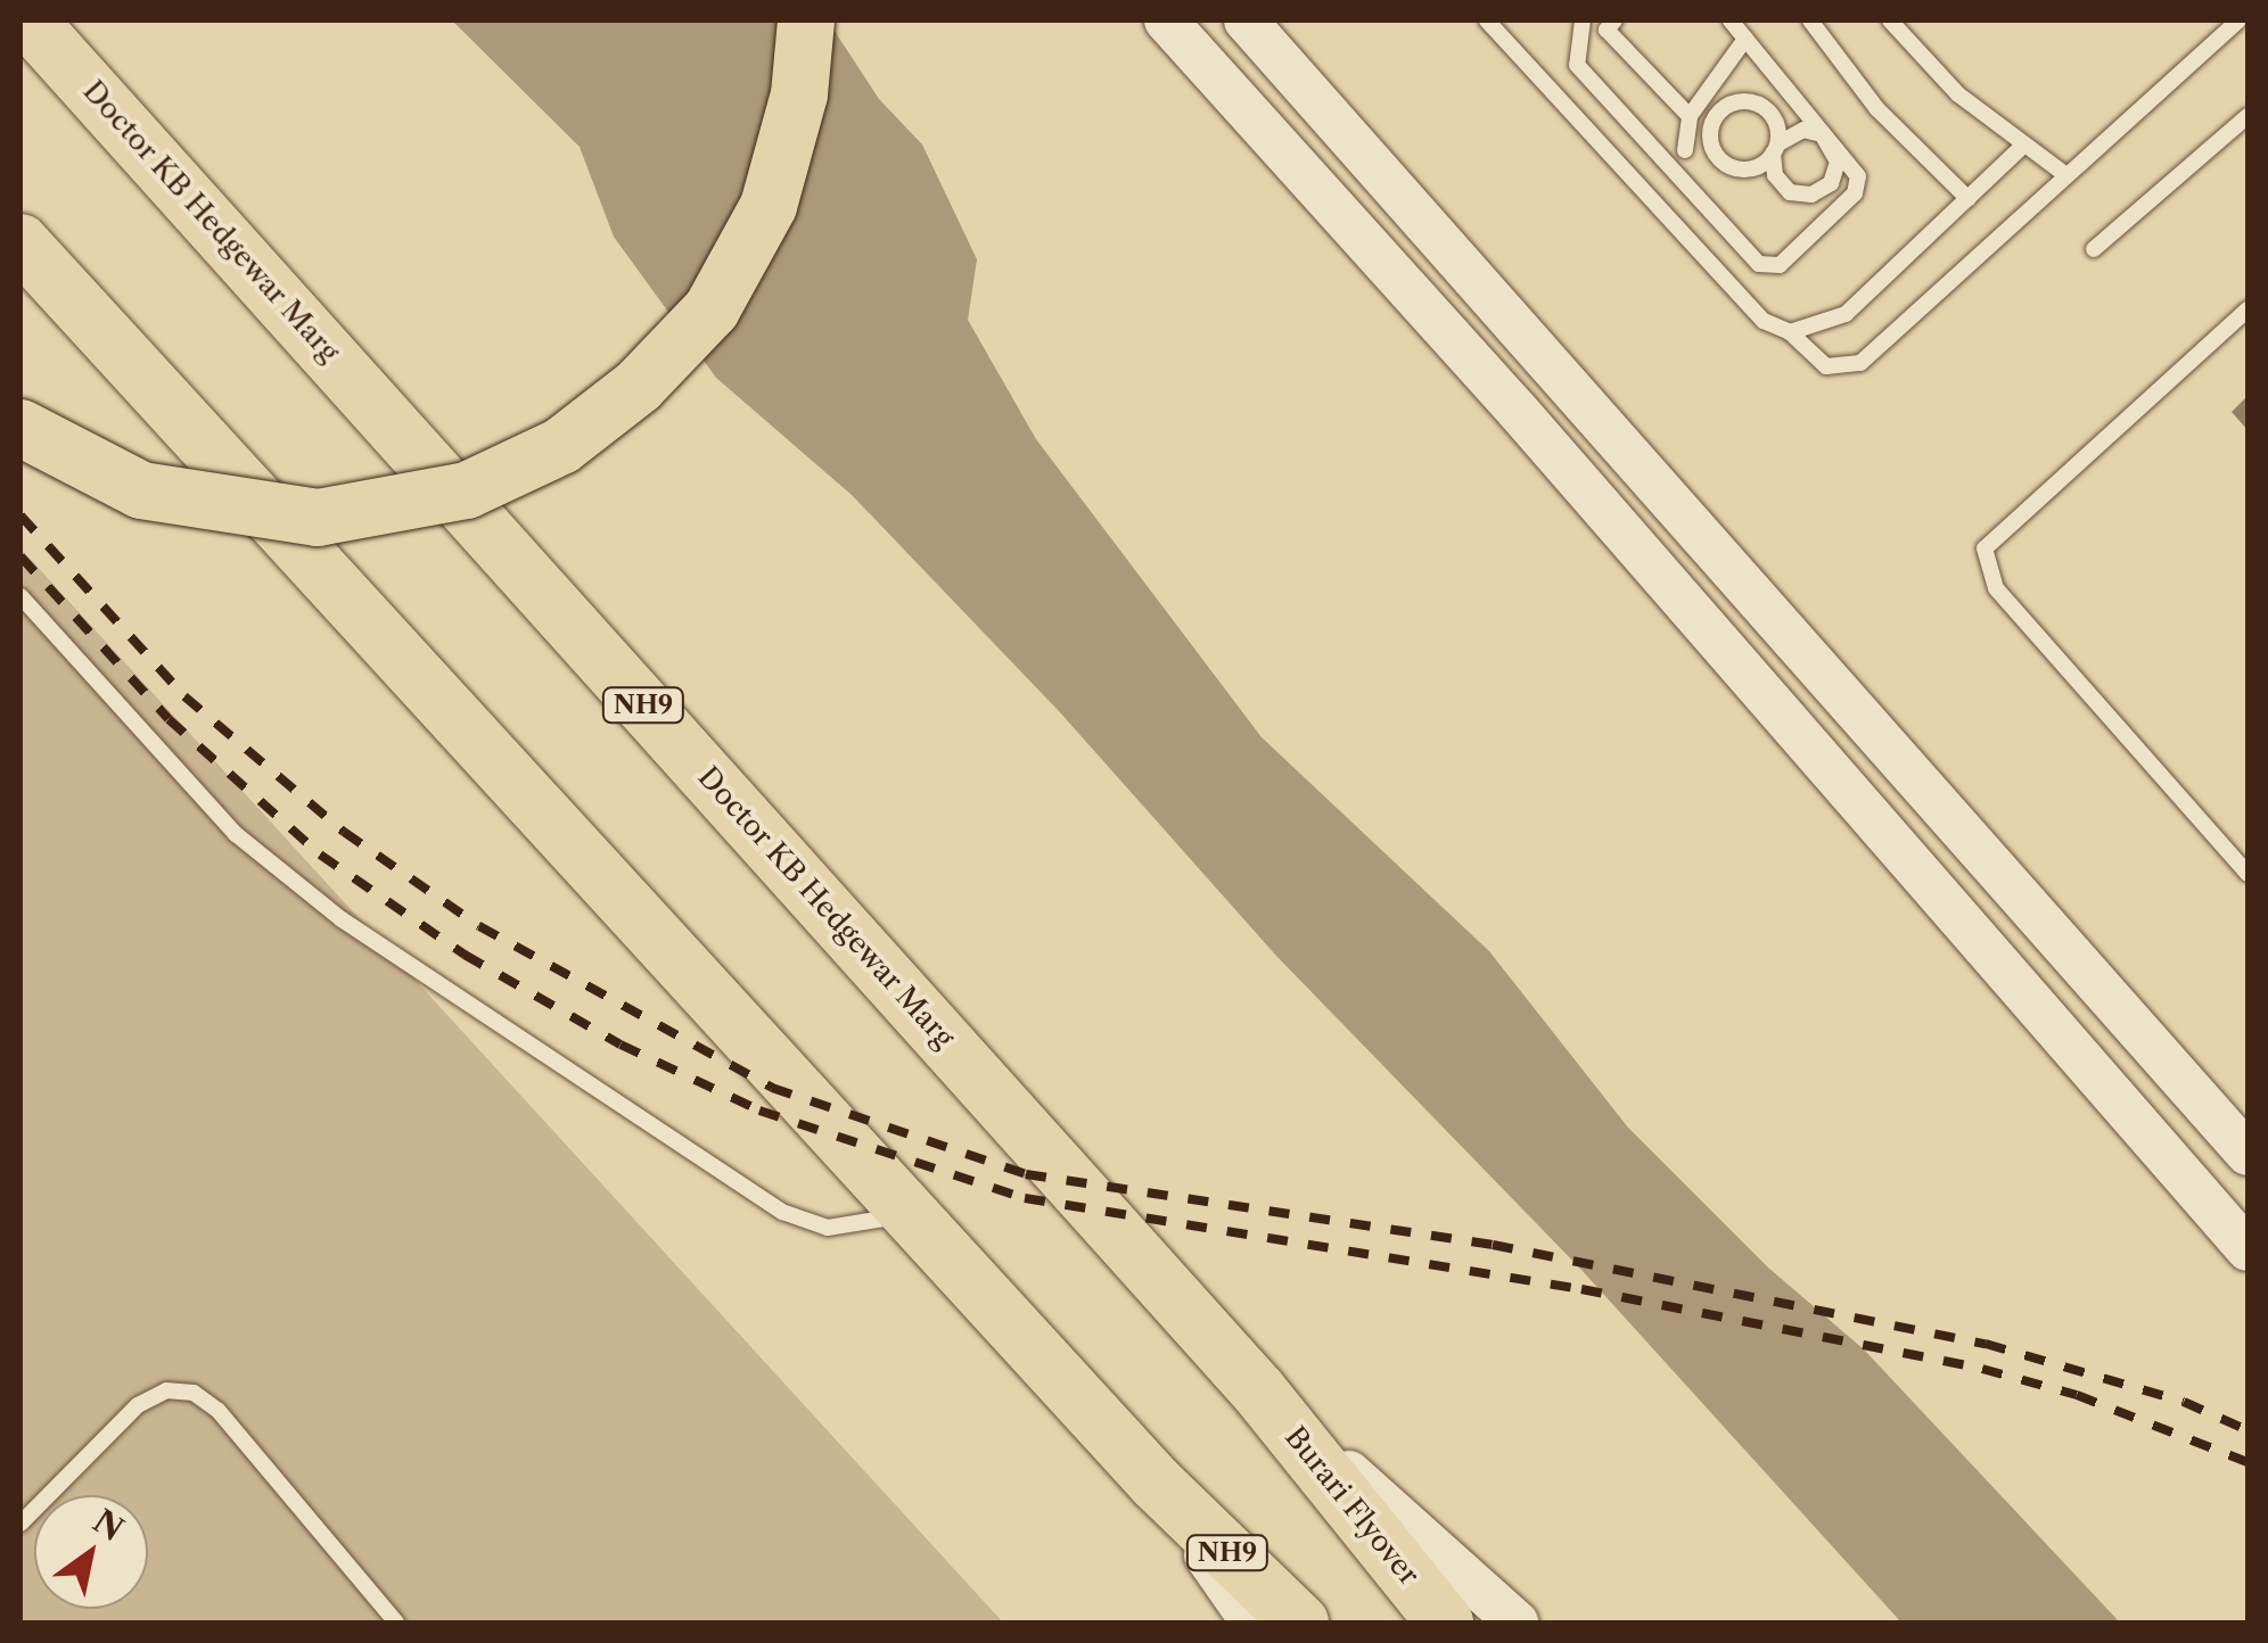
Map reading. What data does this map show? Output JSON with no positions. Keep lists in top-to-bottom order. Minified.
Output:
{"streets":{"highway":["Doctor KB Hedgewar Marg","NH9","Burari Flyover"]},"crossings":[["Doctor KB Hedgewar Marg","Burari Flyover"]],"north":"top right"}
